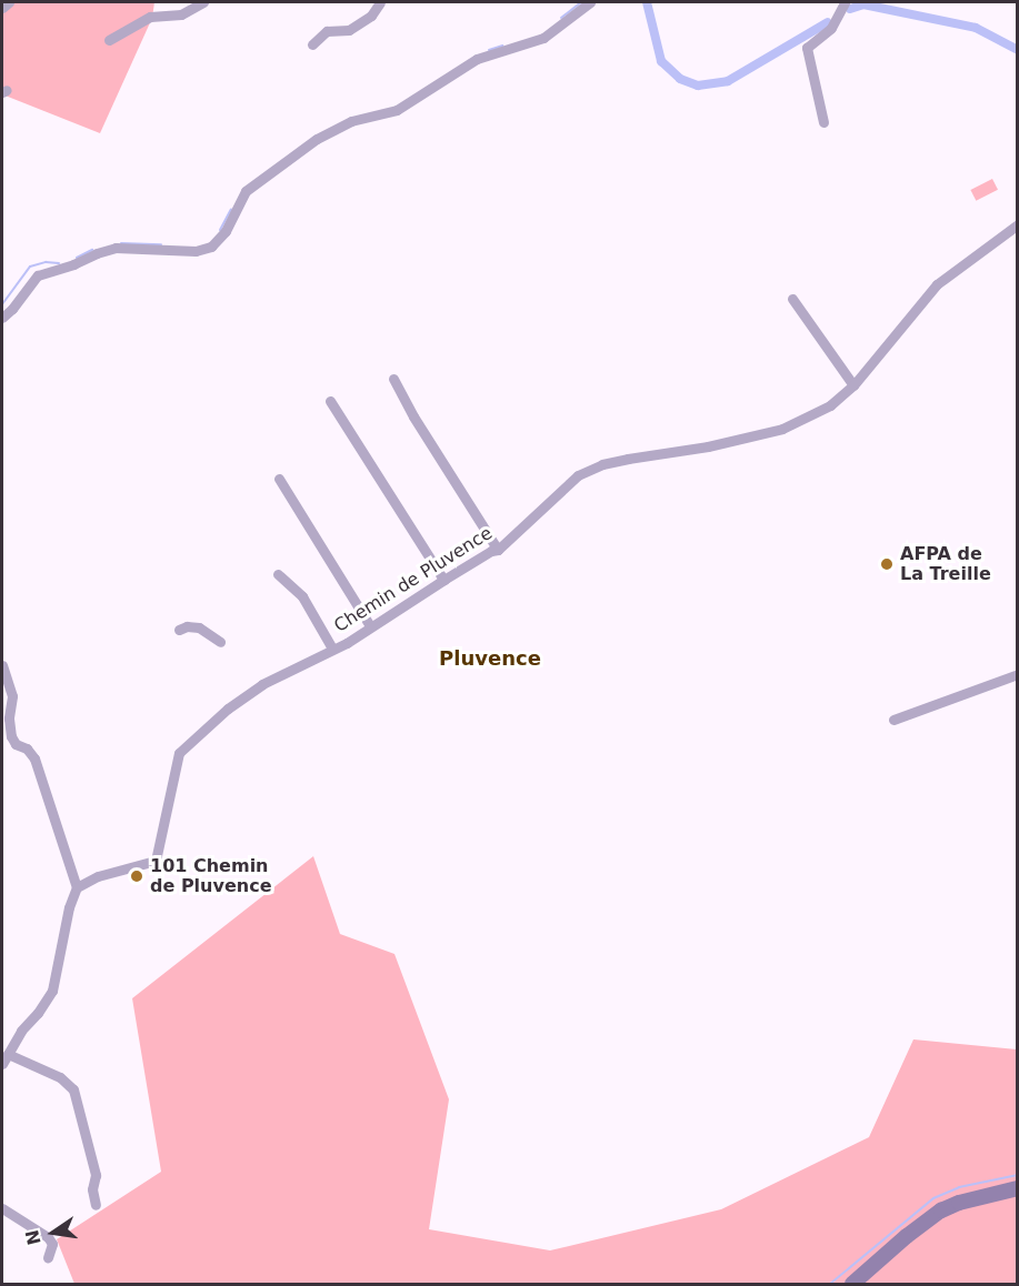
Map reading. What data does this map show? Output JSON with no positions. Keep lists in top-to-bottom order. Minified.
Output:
{"streets":{"street":["Chemin de Pluvence"]},"districts":["Pluvence"],"places":["AFPA de La Treille","101 Chemin de Pluvence"],"north":"left"}
